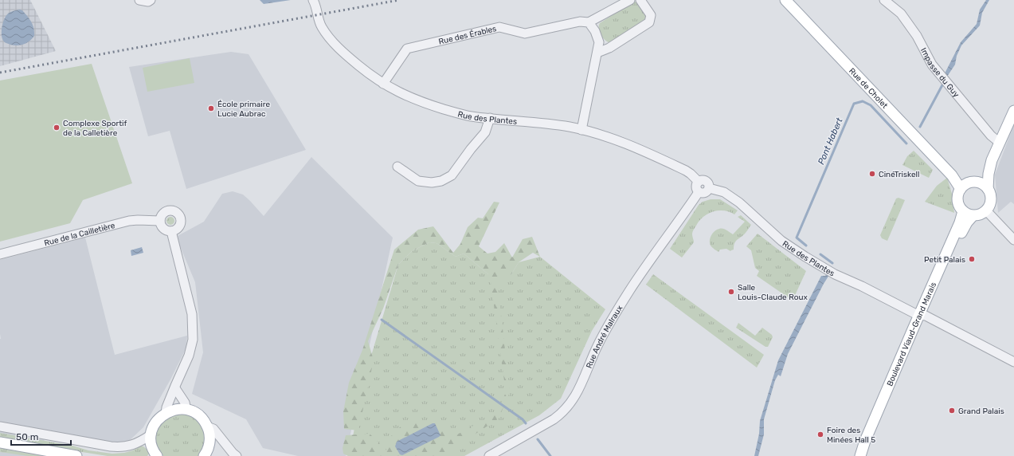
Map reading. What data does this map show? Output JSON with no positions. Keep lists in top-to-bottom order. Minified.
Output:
{"streets":{"main road":["Rue de Cholet","Boulevard Viaud-Grand Marais"],"street":["Rue des Érables","Impasse du Guy","Rue des Plantes","Rue de la Cailletière","Rue André Malraux"]},"crossings":[["Rue des Érables","Rue des Plantes"],["Rue de Cholet","Boulevard Viaud-Grand Marais"],["Rue des Plantes","Boulevard Viaud-Grand Marais"],["Rue des Plantes","Rue André Malraux"]],"water":["Pont Habert"],"places":["École primaire Lucie Aubrac","Complexe Sportif de la Calletière","CinéTriskell","Petit Palais","Salle Louis-Claude Roux","Grand Palais","Foire des Minées Hall 5"],"scale_bar":"50 m"}
